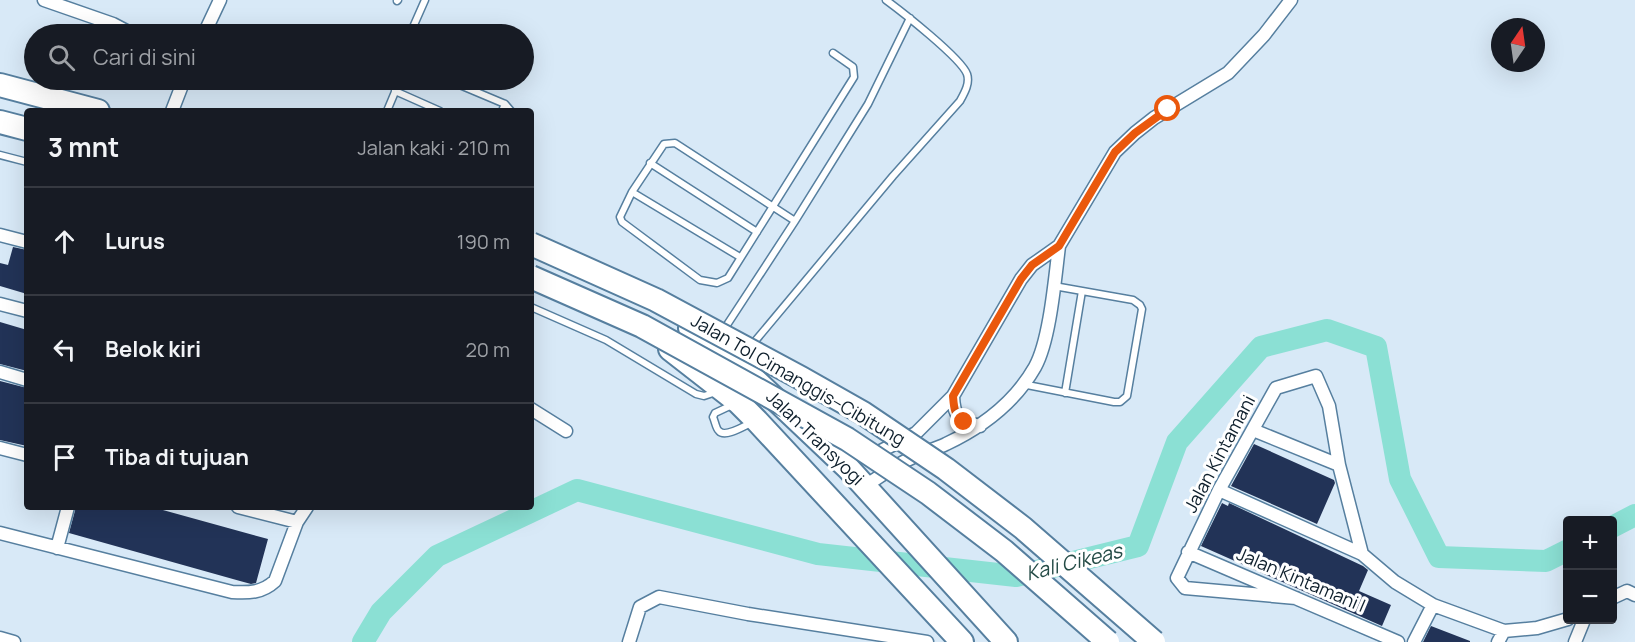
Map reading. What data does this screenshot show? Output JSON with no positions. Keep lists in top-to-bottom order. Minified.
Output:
{"streets":{"highway":["Jalan Tol Cimanggis–Cibitung","Jalan Transyogi"],"street":["Jalan Kintamani","Jalan Kintamani I"]},"crossings":[["Jalan Kintamani","Jalan Kintamani I"]],"water":["Kali Cikeas"],"north":"top","page":{"search":"Cari di sini","heading":["3 mnt","Jalan kaki · 210 m"],"list":[["Lurus","190 m"],["Belok kiri","20 m"],"Tiba di tujuan"],"map_buttons":["+","−"]}}
